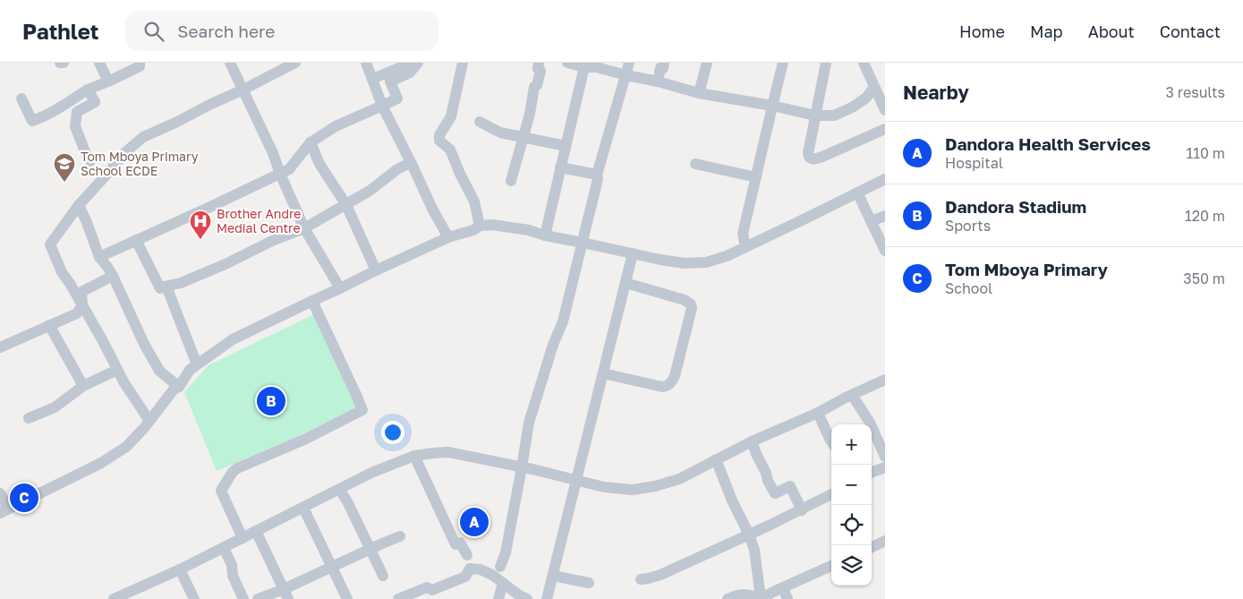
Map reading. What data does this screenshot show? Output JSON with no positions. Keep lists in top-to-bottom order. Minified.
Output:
{"places":{"school or university":["Tom Mboya Primary School ECDE"],"hospital":["Brother Andre Medial Centre"]},"page":{"header":"Pathlet","search":"Search here","nav":["Home","Map","About","Contact"],"heading":["Nearby","3 results"],"list":[{"mark":"A","name":"Dandora Health Services","note":"Hospital","value":"110 m"},{"mark":"B","name":"Dandora Stadium","note":"Sports","value":"120 m"},{"mark":"C","name":"Tom Mboya Primary","note":"School","value":"350 m"}],"pins":["B","C","A"],"map_buttons":["+","−"]}}
